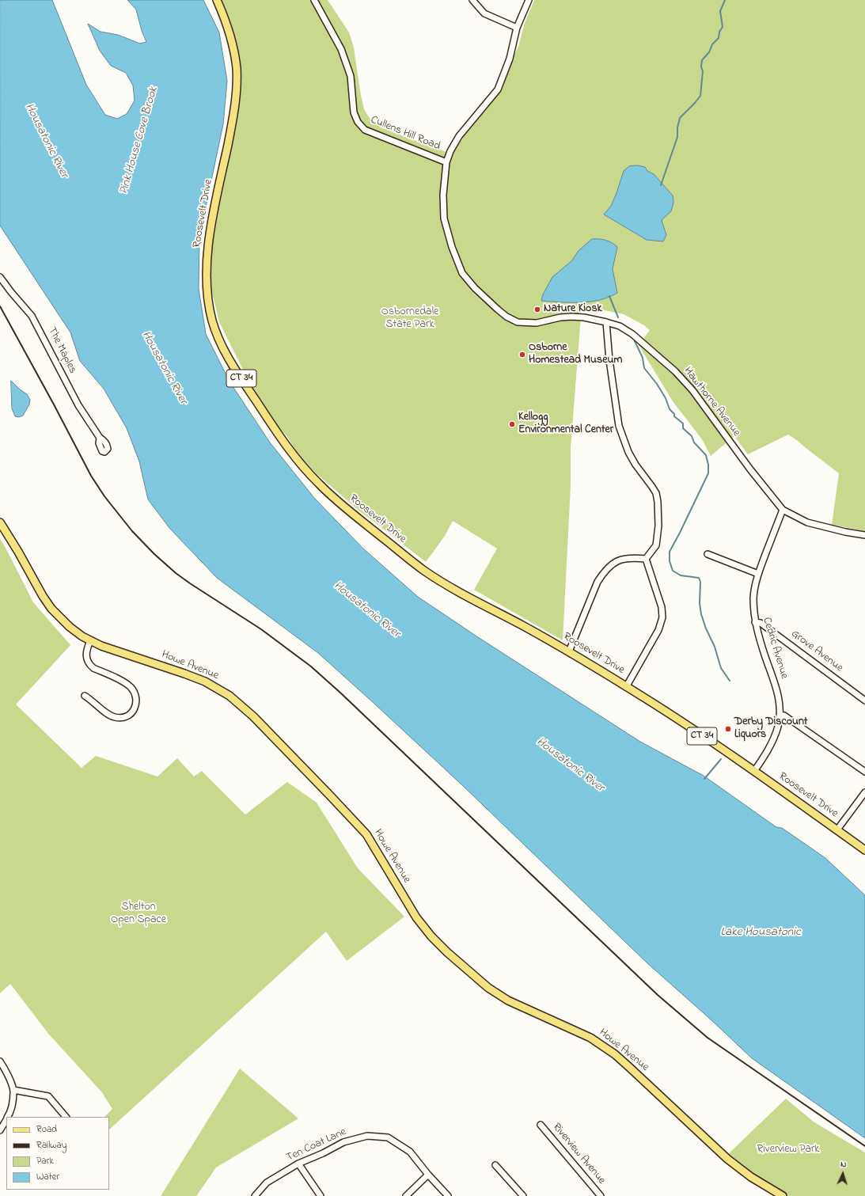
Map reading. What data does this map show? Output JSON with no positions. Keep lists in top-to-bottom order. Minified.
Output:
{"streets":{"main road":["Roosevelt Drive","CT 34","Howe Avenue"],"street":["Cullens Hill Road","The Maples","Hawthorne Avenue","Cedric Avenue","Grove Avenue","Ten Coat Lane","Riverview Avenue"]},"crossings":[["Cullens Hill Road","Hawthorne Avenue"],["Roosevelt Drive","Cedric Avenue"],["Hawthorne Avenue","Cedric Avenue"],["Cedric Avenue","Grove Avenue"]],"water":["Housatonic River","Pink House Cove Brook","Lake Housatonic"],"parks":["Osbornedale State Park","Shelton Open Space","Riverview Park"],"places":["Nature Kiosk","Osborne Homestead Museum","Kellogg Environmental Center","Derby Discount Liquors"],"legend":["Road","Railway","Park","Water"],"north":"top"}
